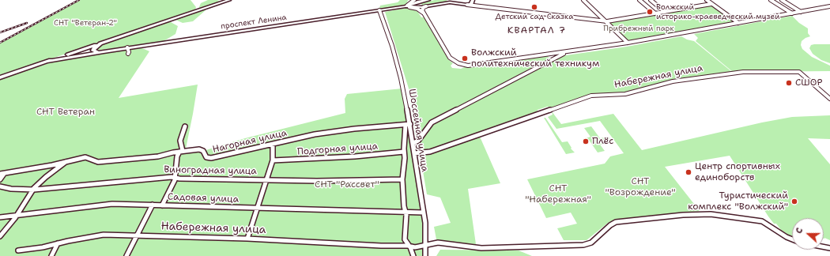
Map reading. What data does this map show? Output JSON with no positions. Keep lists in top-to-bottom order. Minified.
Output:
{"streets":{"main road":["проспект Ленина"],"street":["Набережная улица","Шоссейная улица","Нагорная улица","Подгорная улица","Виноградная улица","Садовая улица"]},"crossings":[["проспект Ленина","Шоссейная улица"],["Набережная улица","Шоссейная улица"],["Шоссейная улица","Нагорная улица"],["Шоссейная улица","Садовая улица"]],"districts":["КВАРТАЛ 7"],"parks":["СНТ \"Ветеран-2\"","Прибрежный парк","СНТ Ветеран","СНТ \"Возрождение\"","СНТ \"Рассвет\"","СНТ \"Набережная\""],"places":["Детский сад Сказка","Волжский историко-краеведческий музей","Волжский политехнический техникум","СШОР","Плёс","Центр спортивных единоборств","Туристический комплекс \"Волжский\""],"north":"left"}
